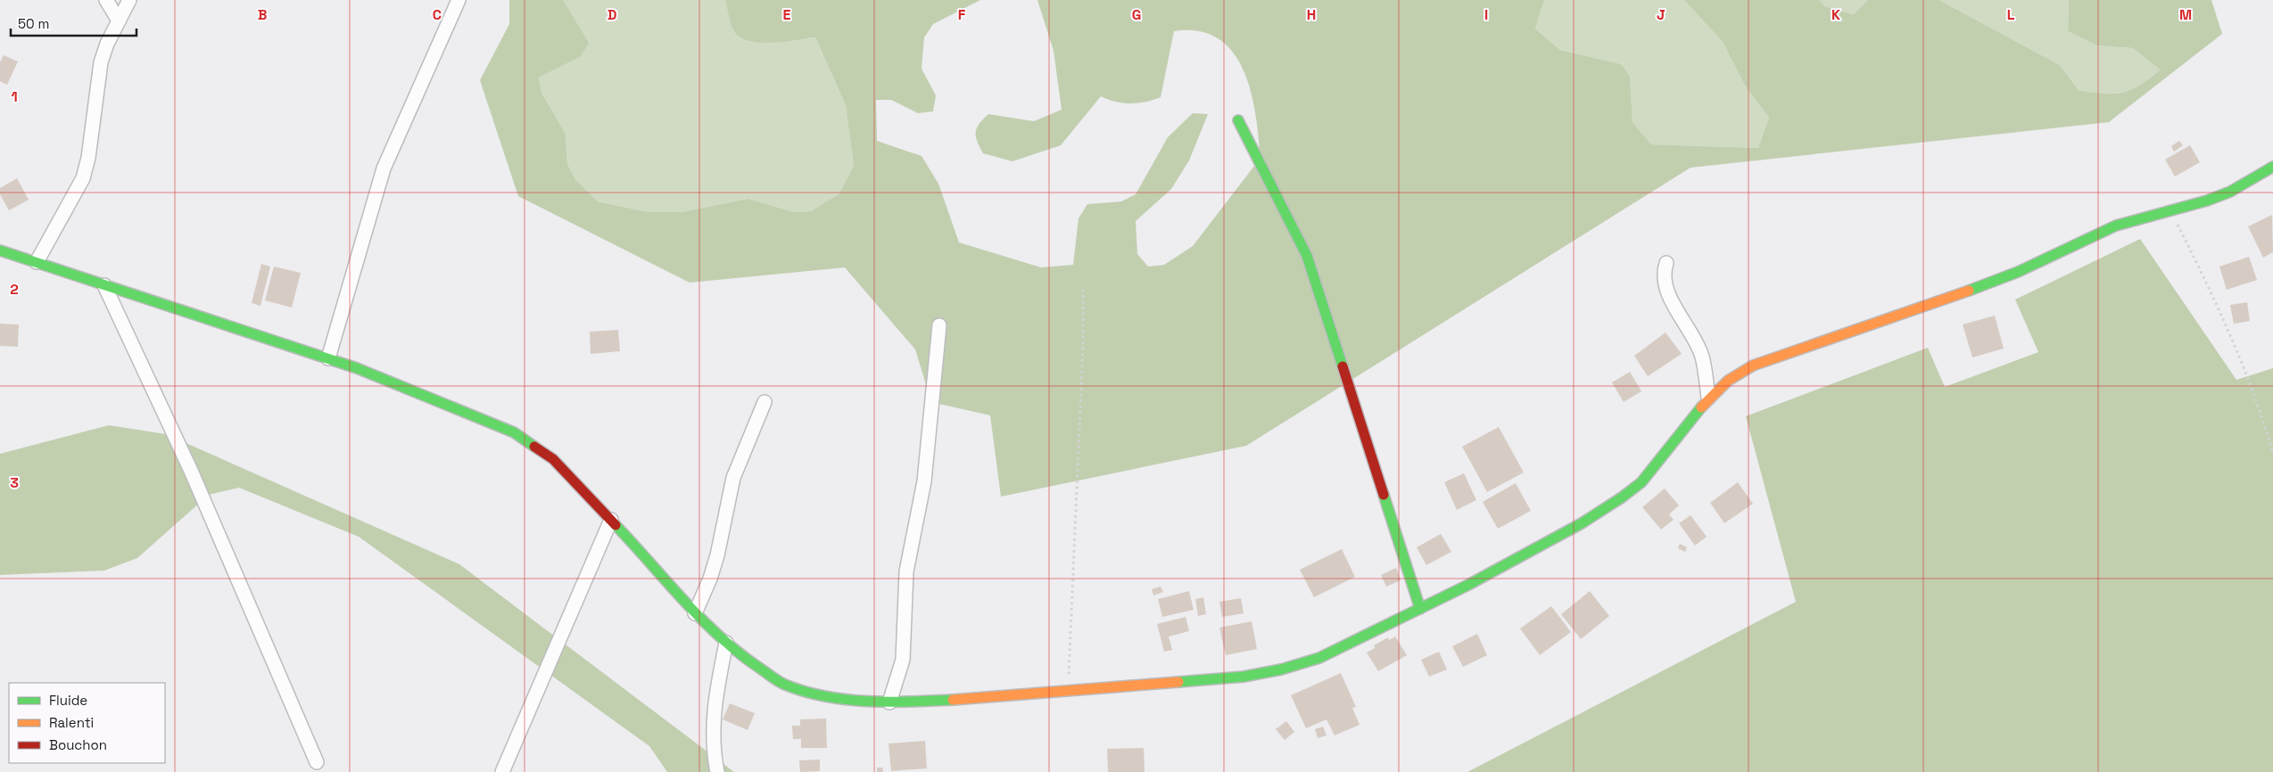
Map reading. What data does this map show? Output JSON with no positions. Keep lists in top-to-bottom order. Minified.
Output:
{"legend":["Fluide","Ralenti","Bouchon"],"scale_bar":"50 m","grid":{"columns":["B","C","D","E","F","G","H","I","J","K","L","M"],"rows":["1","2","3"]}}
